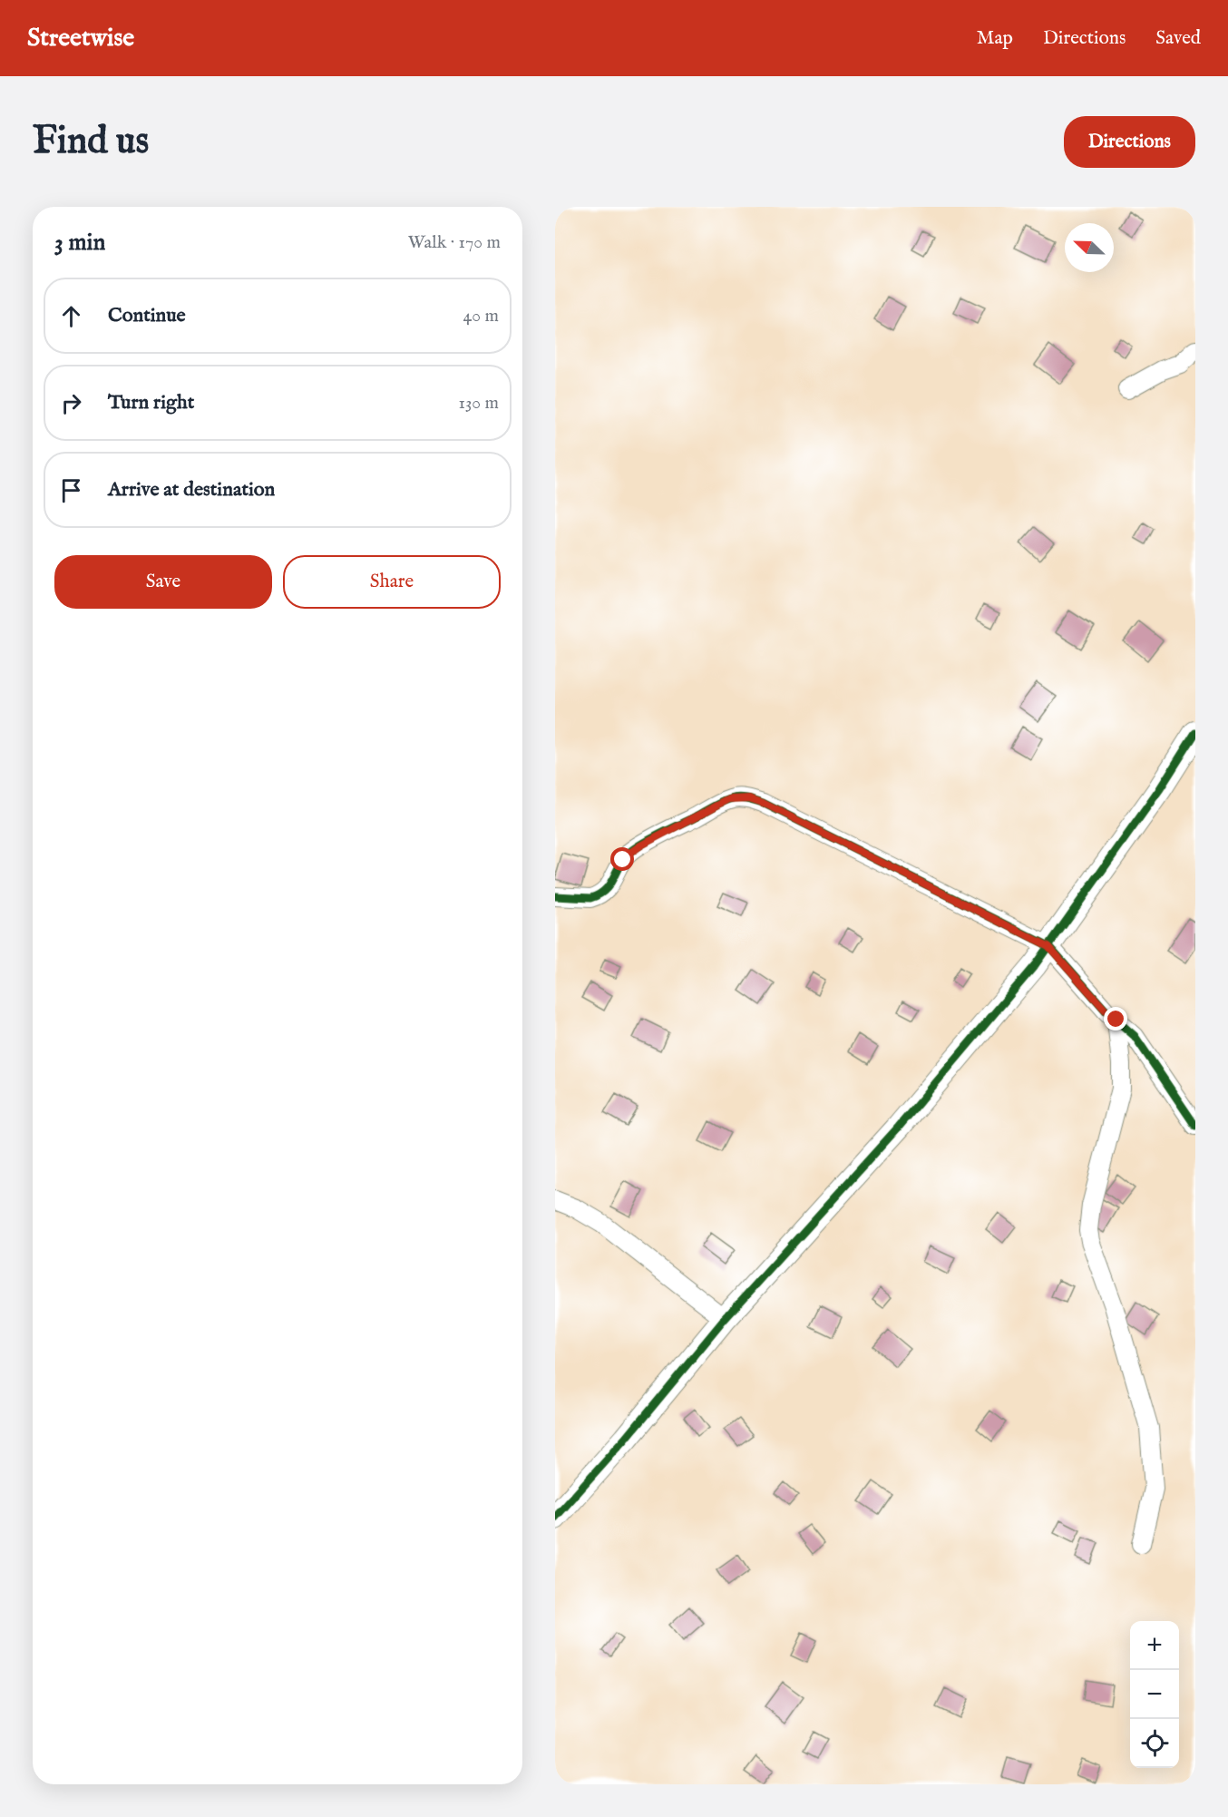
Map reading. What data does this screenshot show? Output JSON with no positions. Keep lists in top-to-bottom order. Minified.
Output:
{"north":"top left","page":{"header":"Streetwise","nav":["Map","Directions","Saved"],"buttons":["Directions",["Save","Share"]],"title":"Find us","heading":["3 min","Walk · 170 m"],"list":[["Continue","40 m"],["Turn right","130 m"],"Arrive at destination"],"map_buttons":["+","−"]}}
